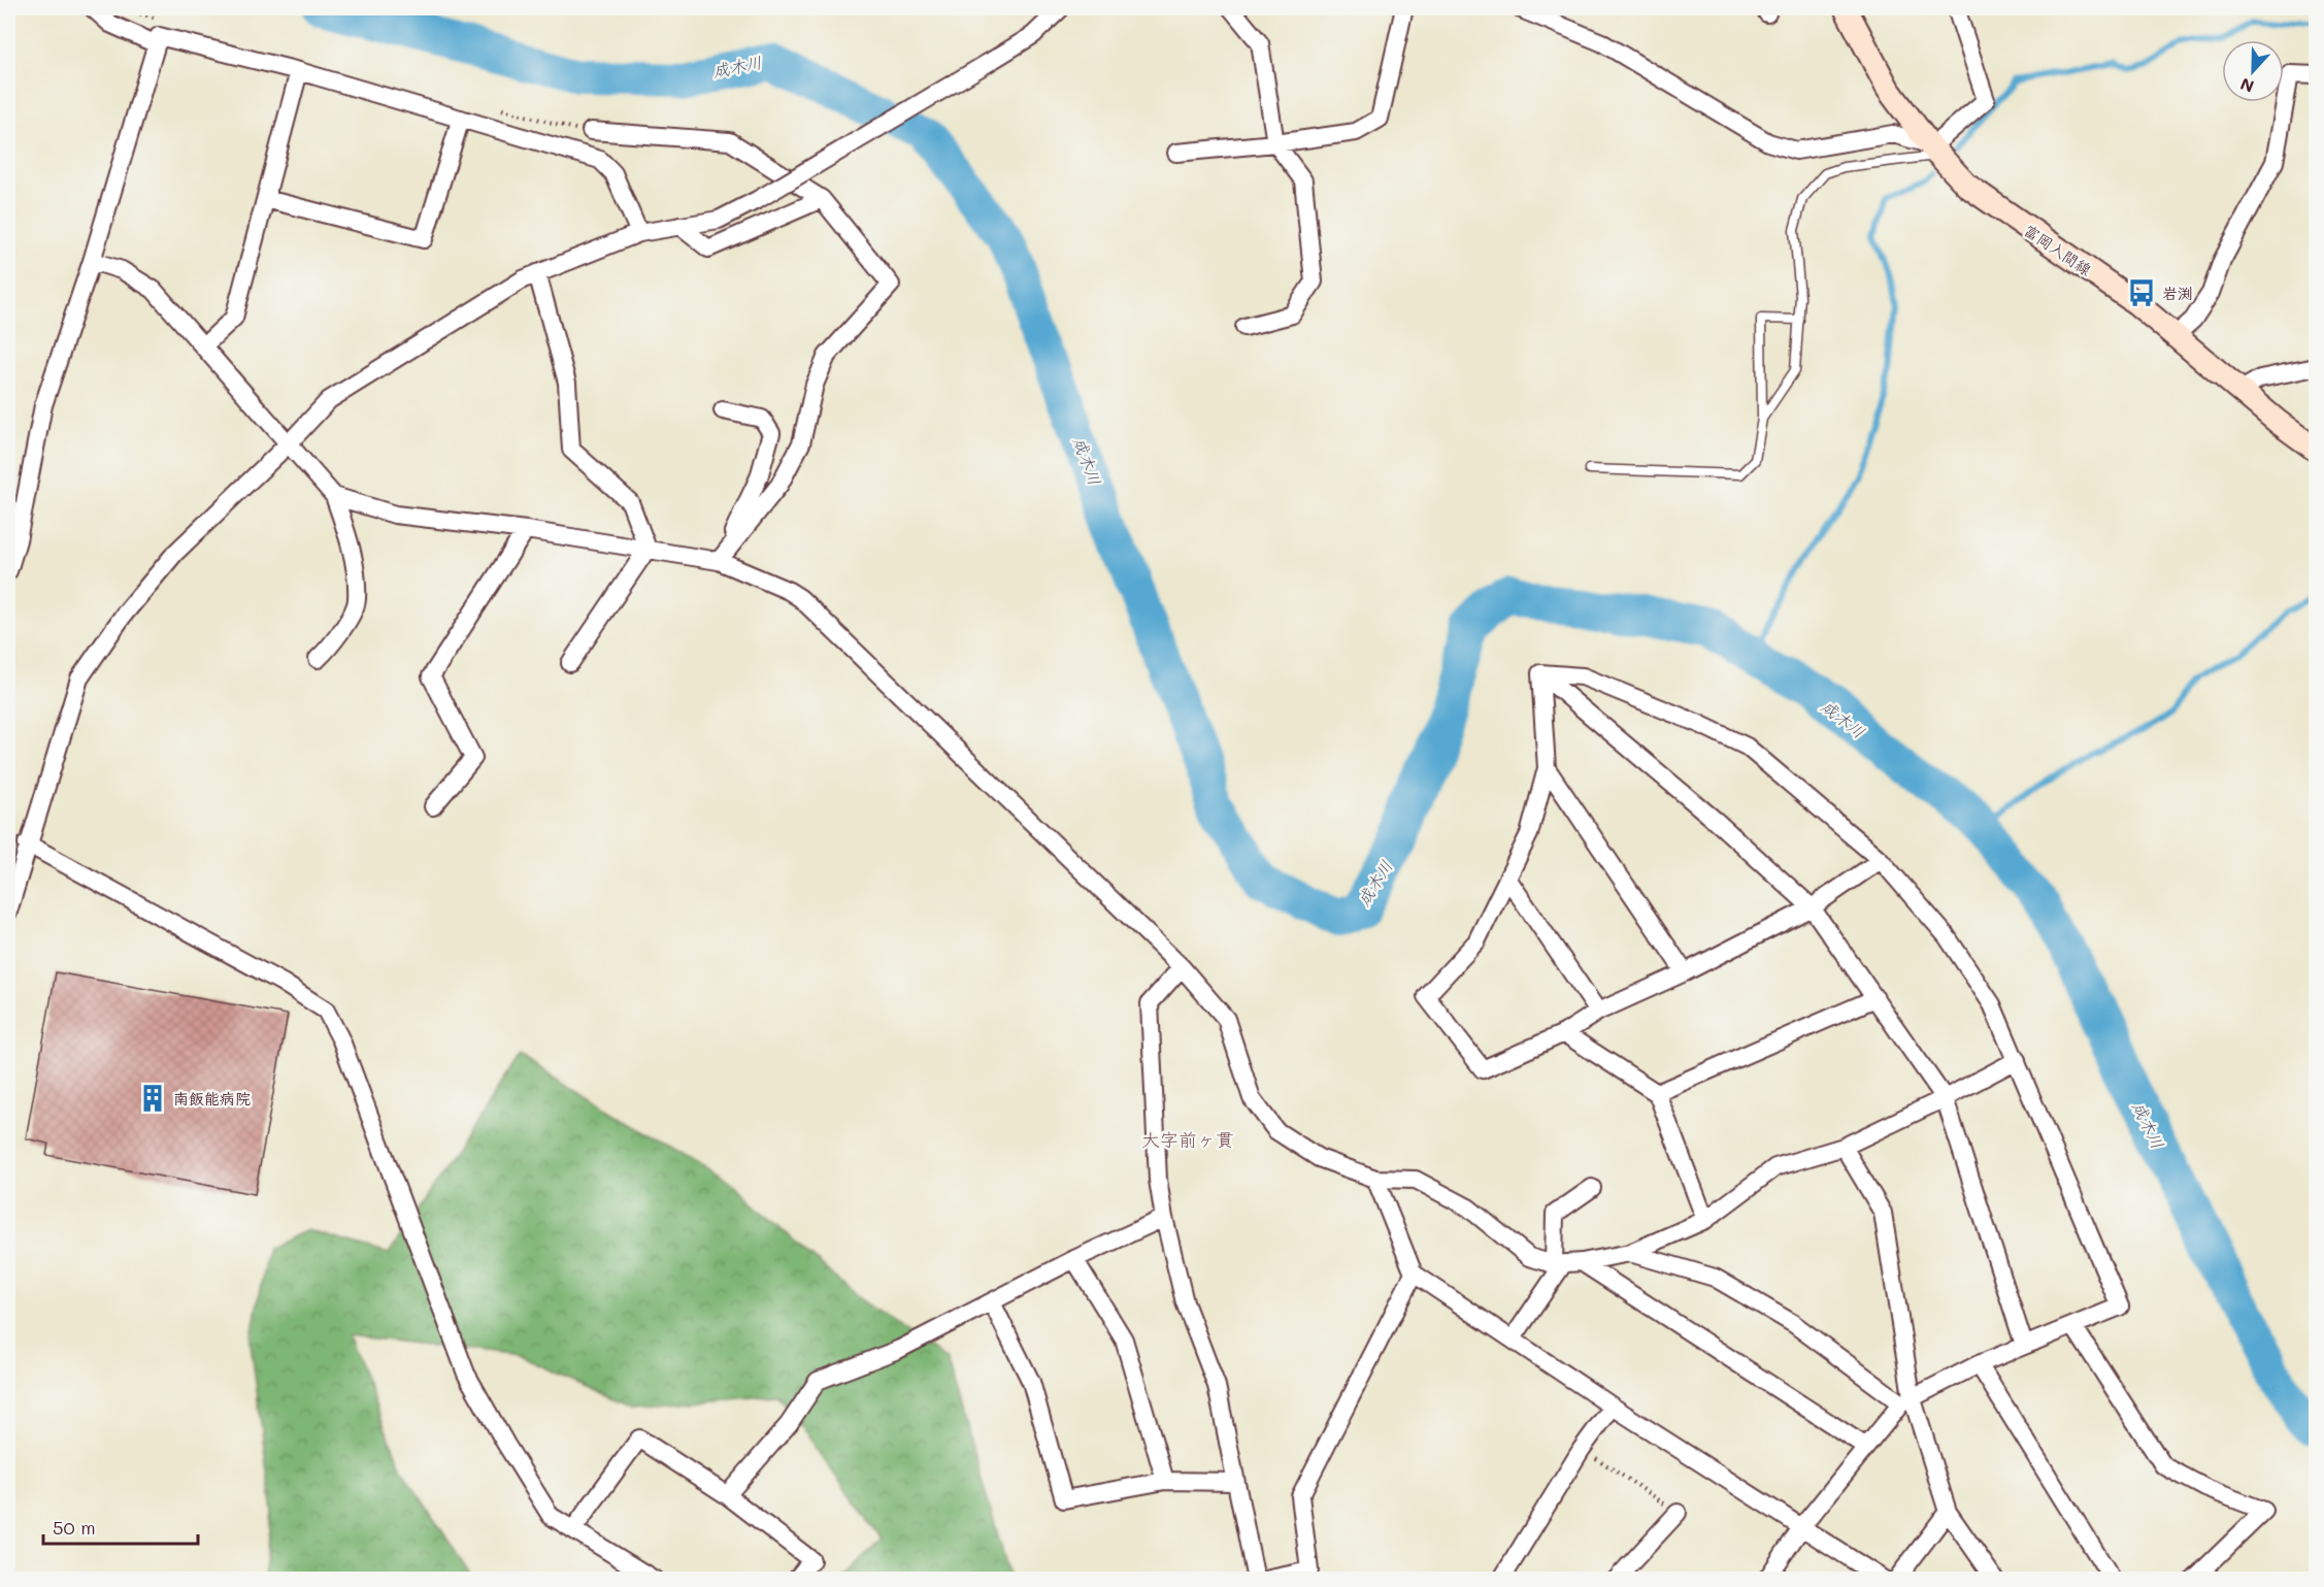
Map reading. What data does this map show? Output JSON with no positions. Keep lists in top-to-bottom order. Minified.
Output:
{"streets":{"main road":["富岡入間線"]},"districts":["大字前ヶ貫"],"water":["成木川"],"places":{"bus stop":["岩渕"],"building":["南飯能病院"]},"scale_bar":"50 m","north":"bottom"}
